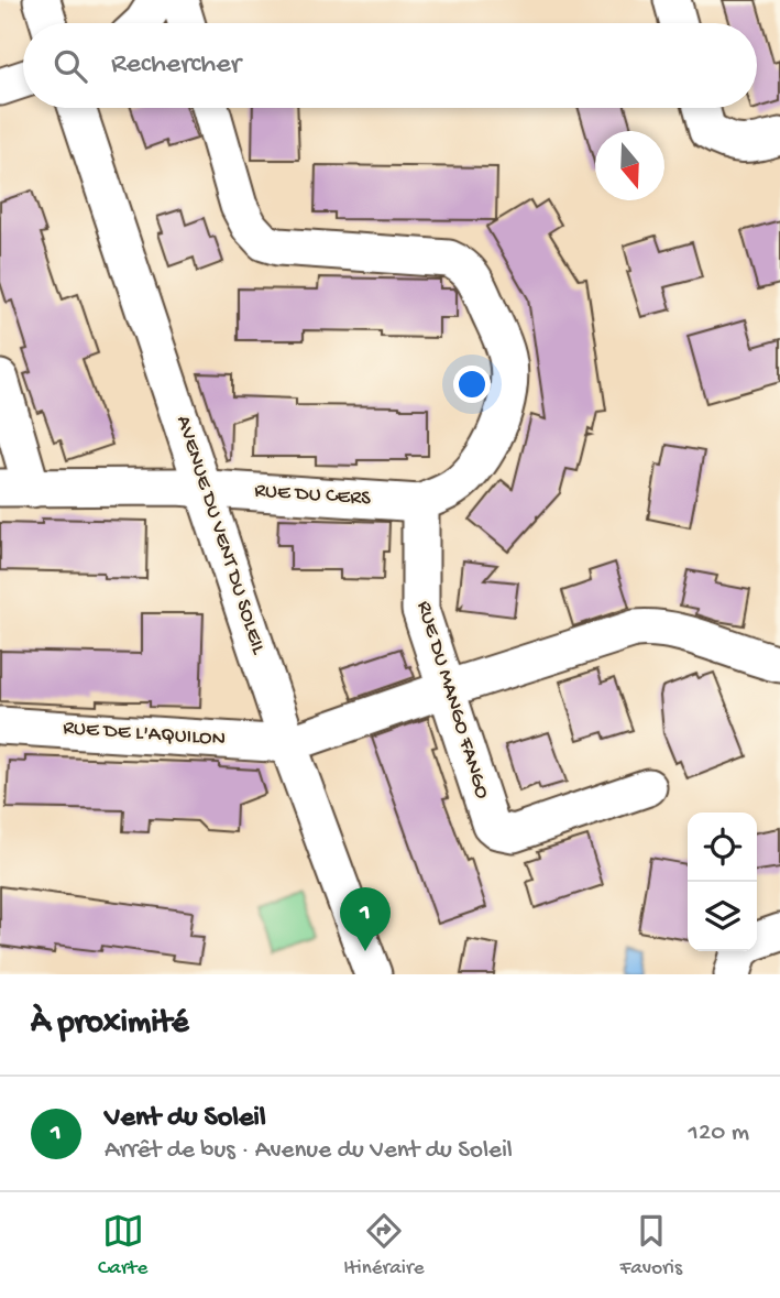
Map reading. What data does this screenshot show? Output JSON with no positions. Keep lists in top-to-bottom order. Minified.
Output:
{"streets":{"street":["RUE DU CERS","AVENUE DU VENT DU SOLEIL","RUE DU MANGO FANGO","RUE DE L'AQUILON"]},"crossings":[["RUE DU CERS","AVENUE DU VENT DU SOLEIL"],["RUE DU CERS","RUE DU MANGO FANGO"],["AVENUE DU VENT DU SOLEIL","RUE DE L'AQUILON"]],"north":"bottom","page":{"search":"Rechercher","pins":"1","heading":"À proximité","list":[{"mark":"1","name":"Vent du Soleil","note":"Arrêt de bus · Avenue du Vent du Soleil","value":"120 m"}],"nav":["Carte","Itinéraire","Favoris"]}}
